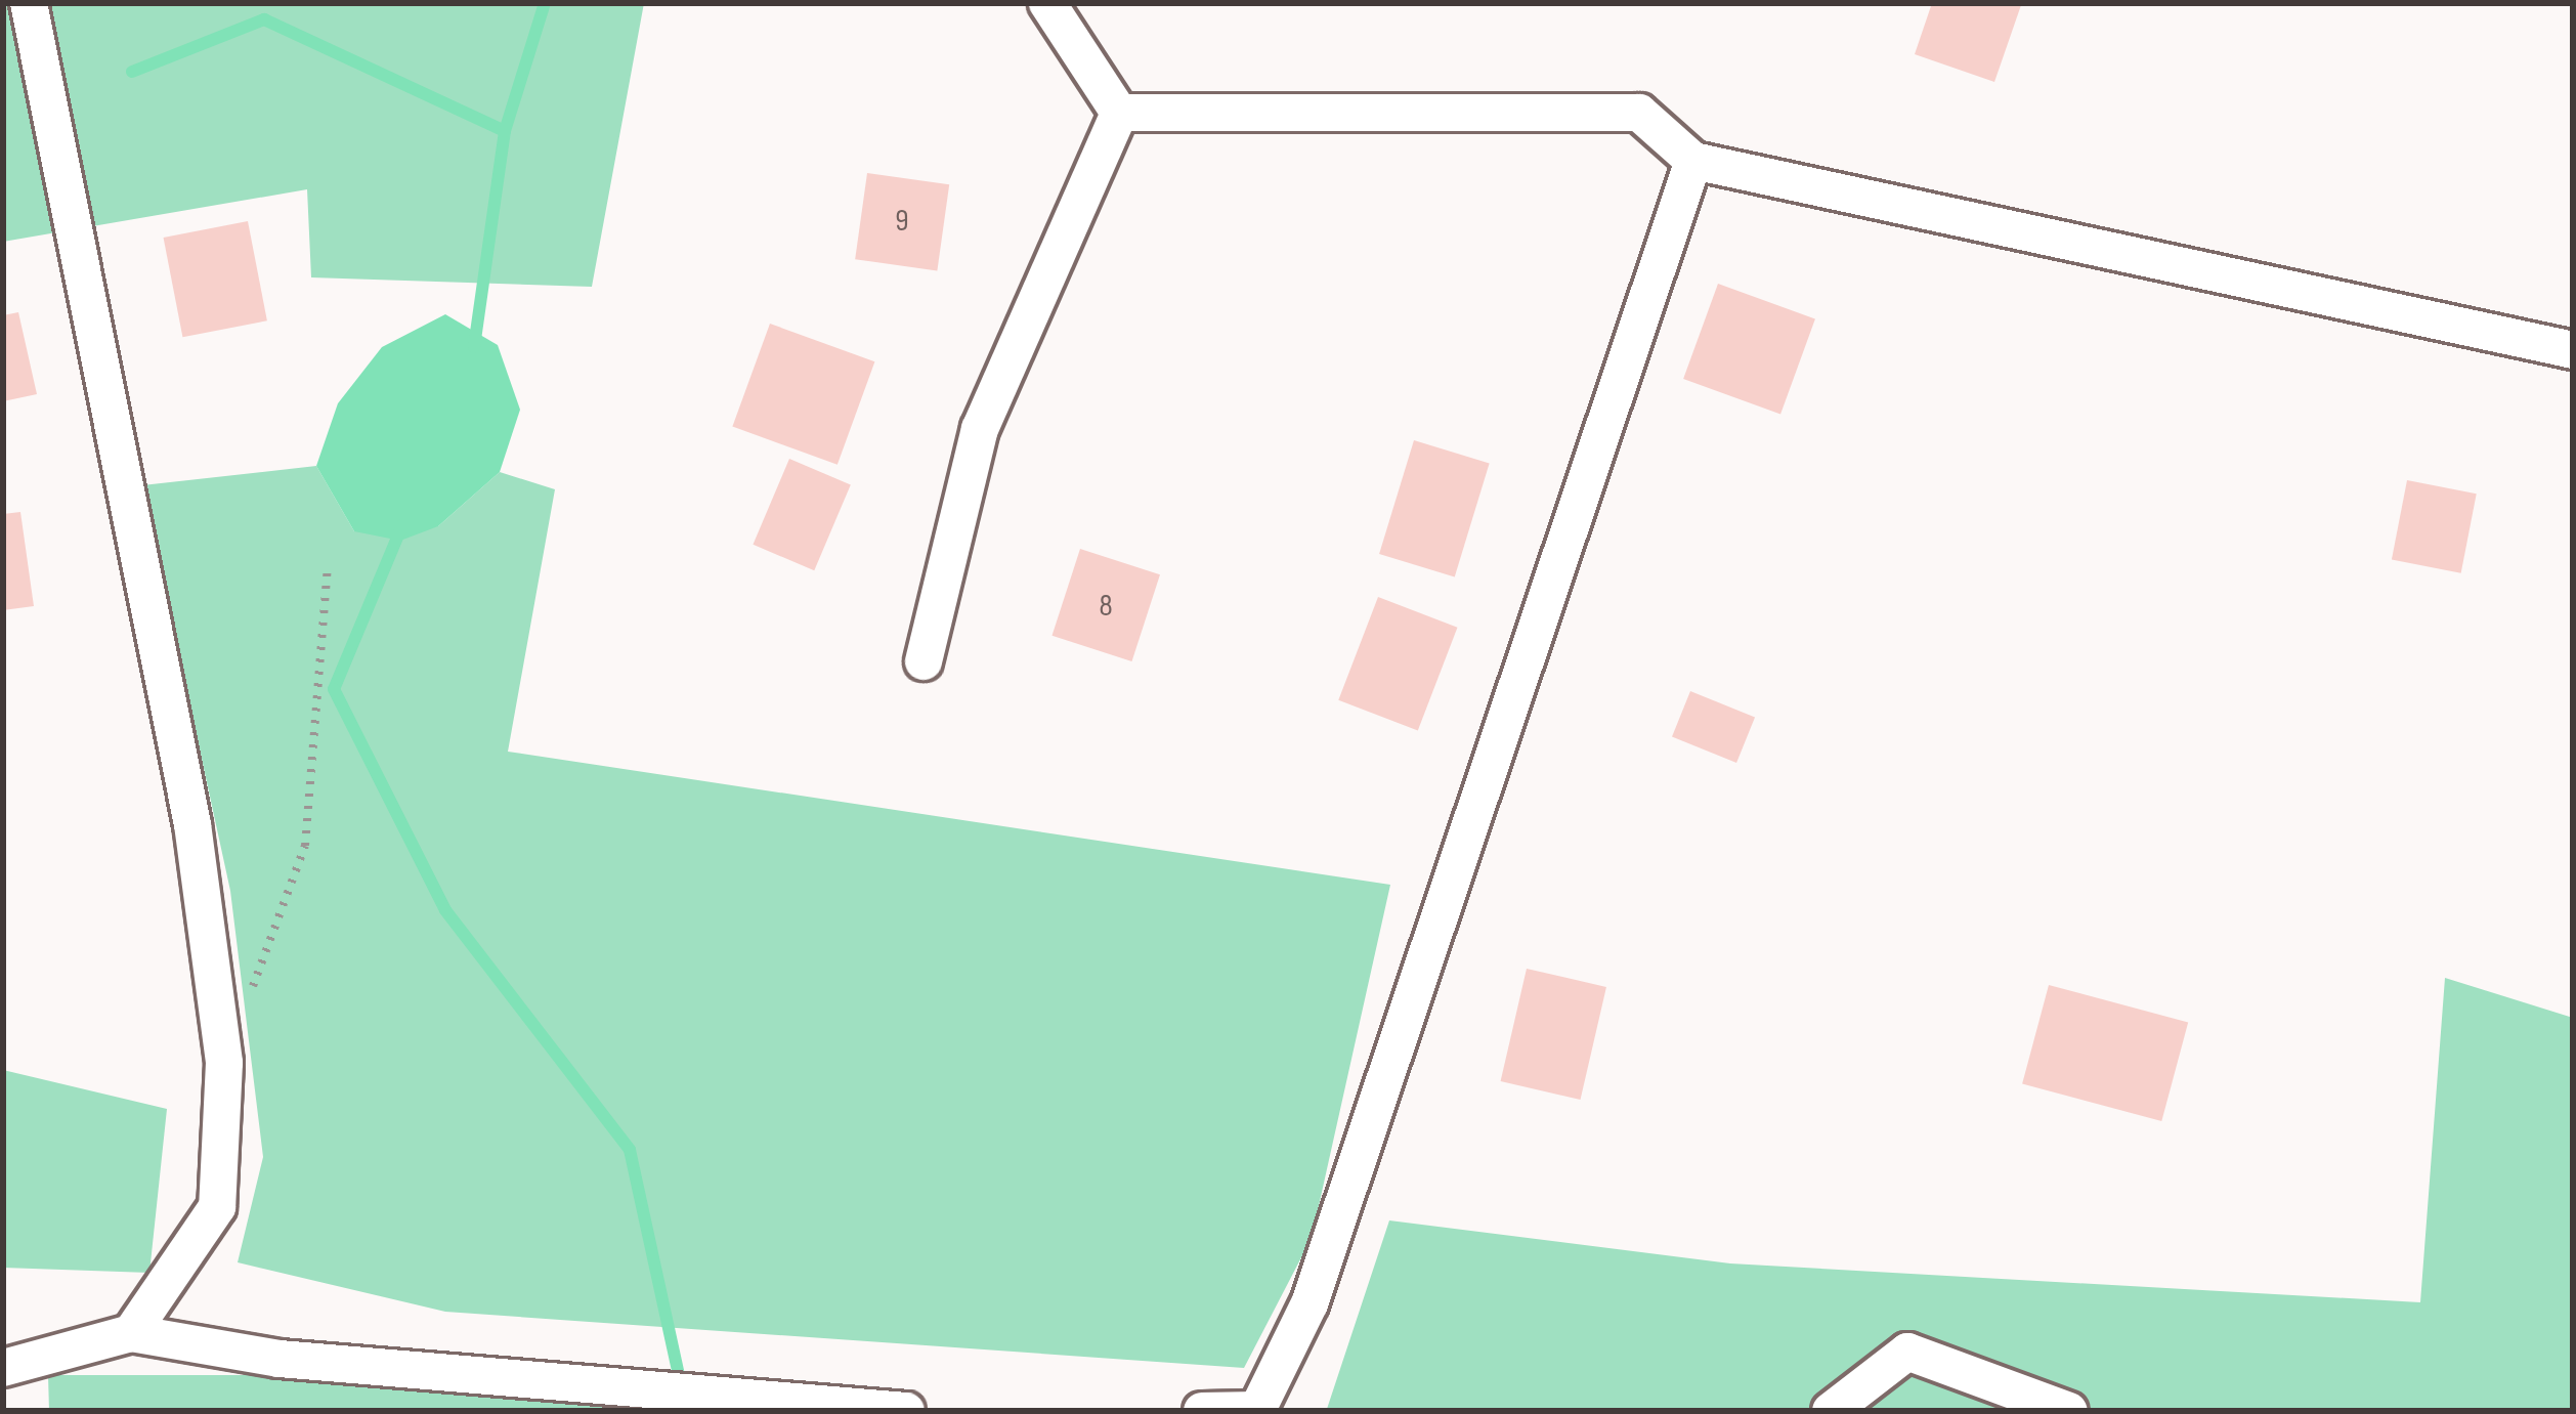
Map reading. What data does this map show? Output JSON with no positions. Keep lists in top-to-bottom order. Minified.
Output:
{"house_numbers":["9","8"]}
